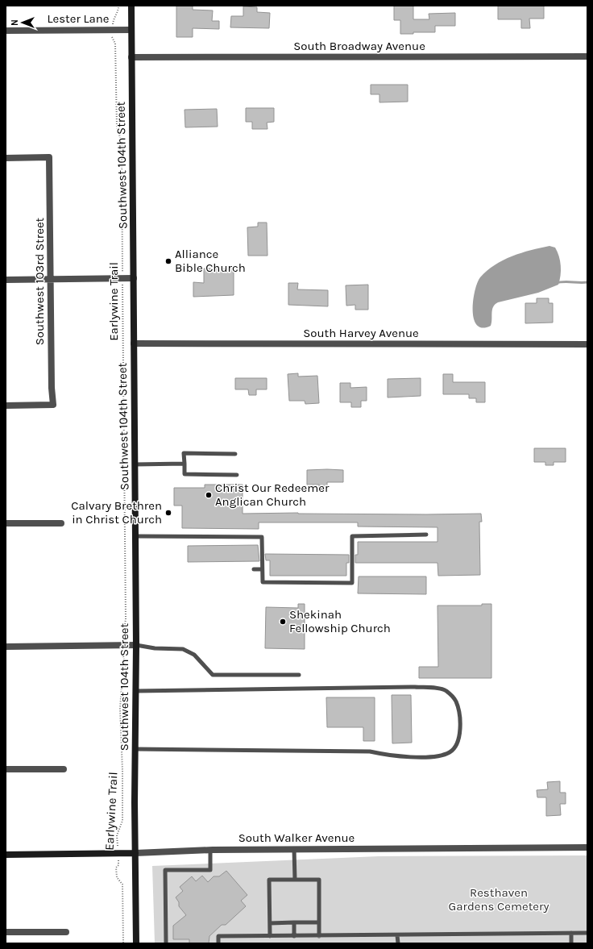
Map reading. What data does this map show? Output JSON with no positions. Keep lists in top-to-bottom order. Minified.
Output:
{"streets":{"main road":["Southwest 104th Street","South Walker Avenue"],"street":["Lester Lane","South Broadway Avenue","Southwest 103rd Street","South Harvey Avenue"],"path":["Earlywine Trail"]},"crossings":[["Lester Lane","Southwest 104th Street"],["Lester Lane","Earlywine Trail"],["South Broadway Avenue","Southwest 104th Street"],["Southwest 104th Street","South Harvey Avenue"],["Southwest 104th Street","South Walker Avenue"],["Earlywine Trail","South Walker Avenue"]],"parks":["Resthaven Gardens Cemetery"],"places":["Alliance Bible Church","Christ Our Redeemer Anglican Church","Calvary Brethren in Christ Church","Shekinah Fellowship Church"],"north":"left"}
